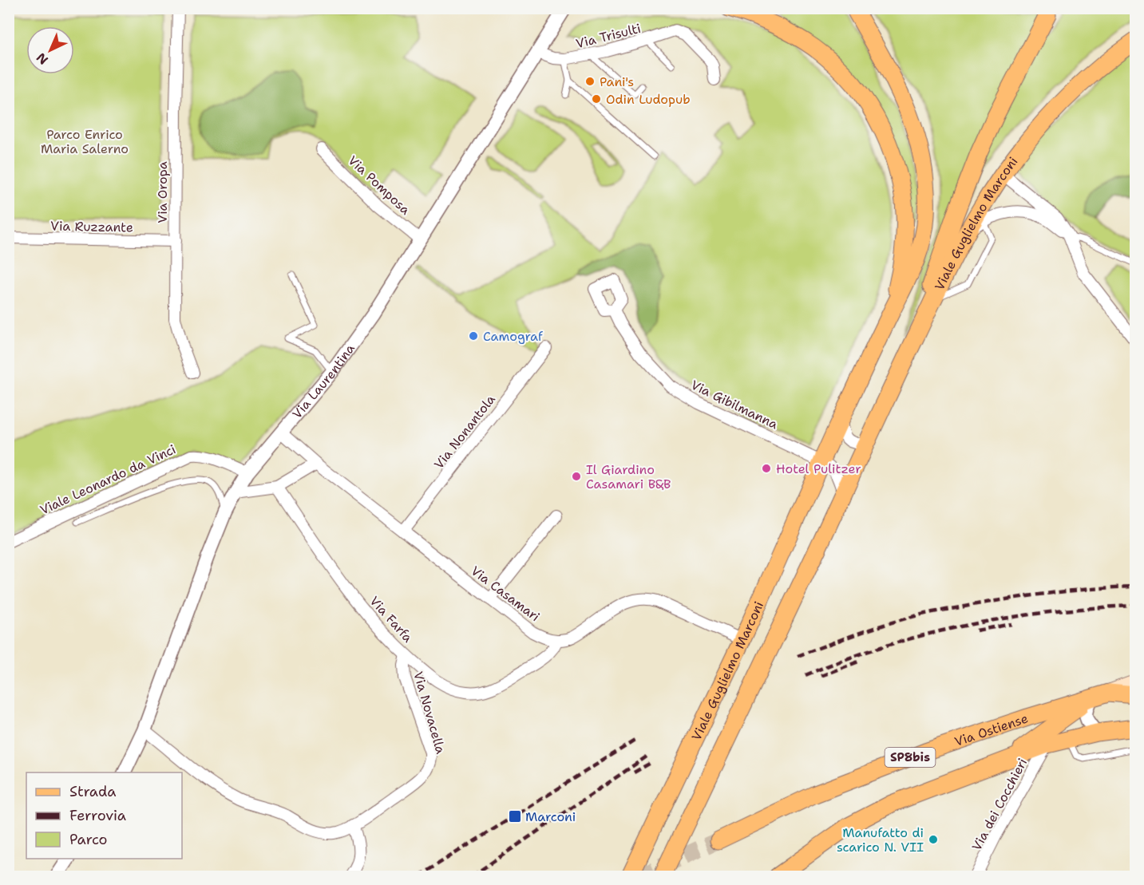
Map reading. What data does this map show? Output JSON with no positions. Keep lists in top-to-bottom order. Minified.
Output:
{"streets":{"main road":["Viale Guglielmo Marconi","Via Ostiense","SP8bis"],"street":["Via Trisulti","Via Pomposa","Via Oropa","Via Ruzzante","Via Laurentina","Via Gibilmanna","Via Nonantola","Viale Leonardo da Vinci","Via Casamari","Via Farfa","Via Novacella","Via dei Cocchieri"]},"crossings":[["Via Trisulti","Via Laurentina"],["Via Pomposa","Via Laurentina"],["Via Oropa","Via Ruzzante"],["Viale Guglielmo Marconi","Via Gibilmanna"],["Via Laurentina","Viale Leonardo da Vinci"],["Via Laurentina","Via Casamari"],["Via Laurentina","Via Novacella"],["Via Nonantola","Via Casamari"],["Via Casamari","Via Farfa"],["Via Farfa","Via Novacella"]],"parks":["Parco Enrico Maria Salerno"],"places":{"other":["Pani's","Odin Ludopub","Camograf","Hotel Pulitzer","Il Giardino Casamari B&B","Manufatto di scarico N. VII"],"transit":["Marconi"]},"legend":["Strada","Ferrovia","Parco"],"north":"bottom left"}
